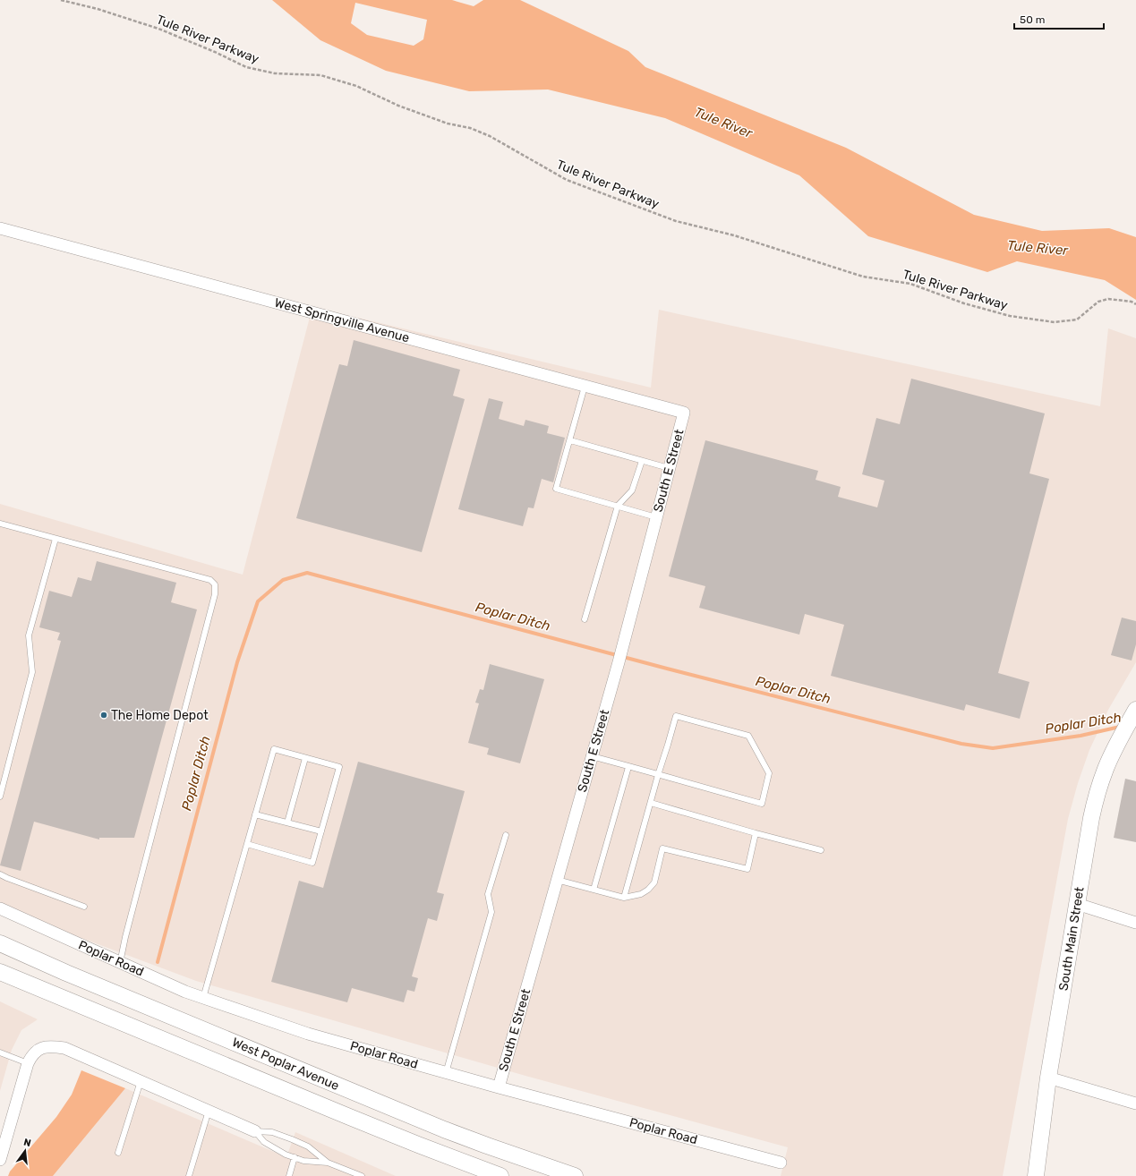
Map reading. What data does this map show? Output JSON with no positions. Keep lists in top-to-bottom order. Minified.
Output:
{"streets":{"main road":["South Main Street","West Poplar Avenue"],"street":["West Springville Avenue","South E Street","Poplar Road"],"path":["Tule River Parkway"]},"crossings":[["West Springville Avenue","South E Street"],["South E Street","Poplar Road"]],"water":["Tule River","Poplar Ditch"],"places":["The Home Depot"],"scale_bar":"50 m","north":"top"}
